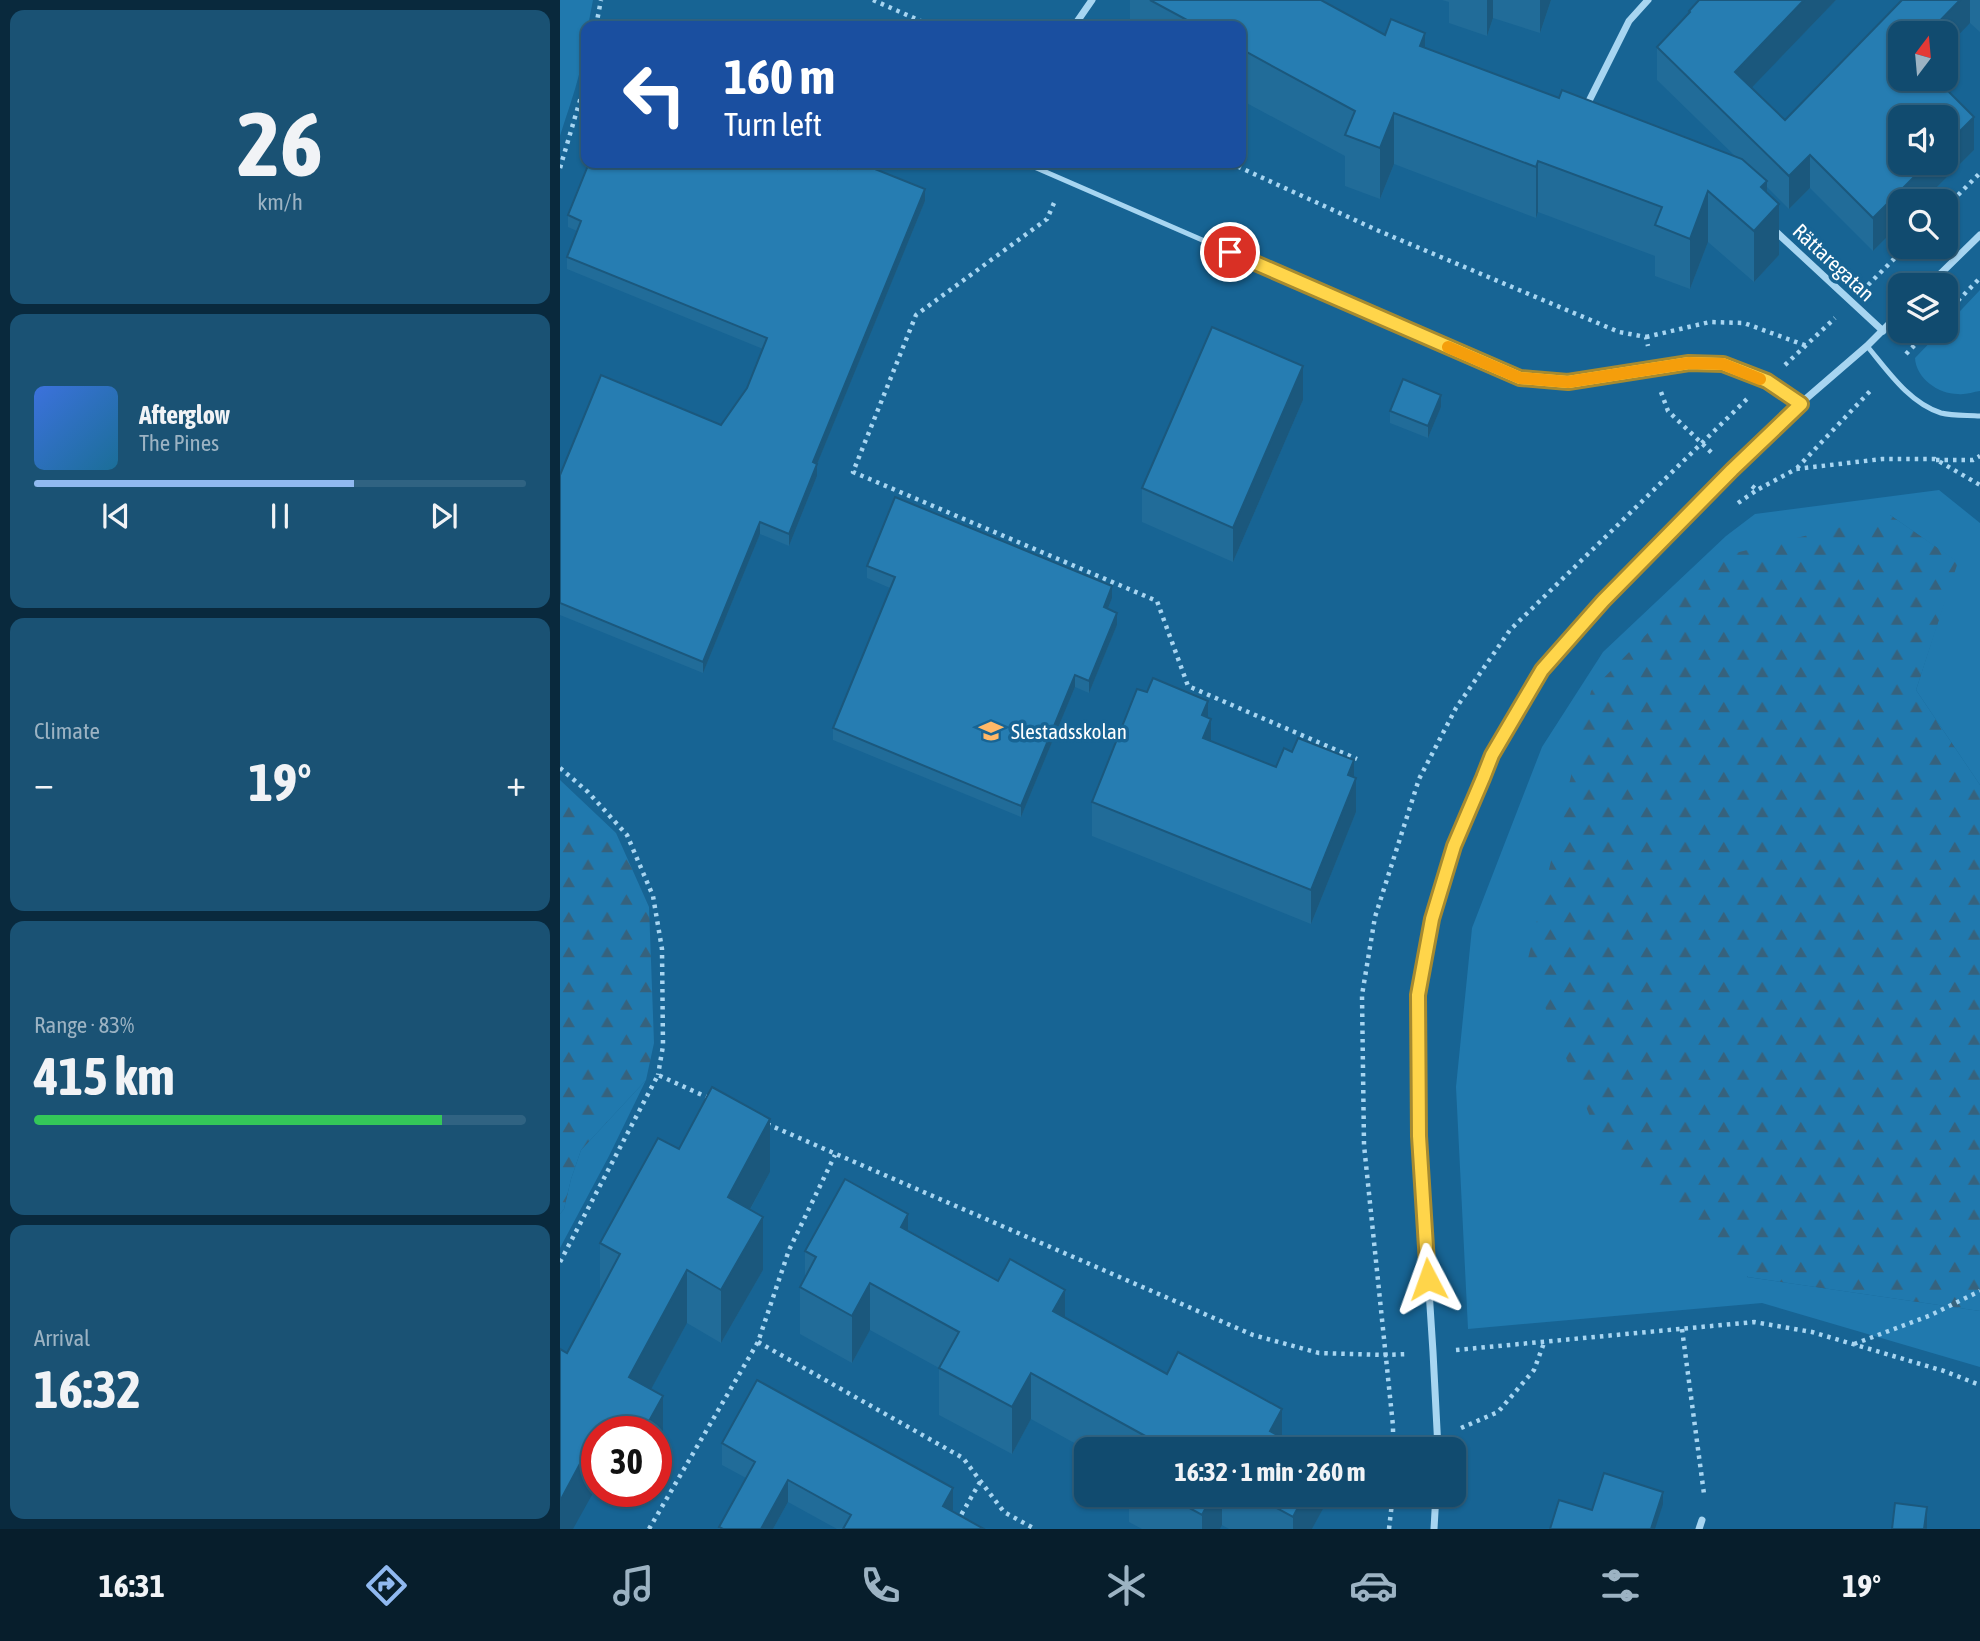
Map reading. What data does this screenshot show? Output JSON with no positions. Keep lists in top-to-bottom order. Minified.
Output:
{"streets":{"street":["Rättaregatan"]},"places":{"school or university":["Slestadsskolan"]},"north":"top","page":{"tile":[["26","km/h"],"Climate",["Range · 83%","415 km"],["Arrival","16:32"]],"turn":["160 m","Turn left"],"song":["Afterglow","The Pines"],"heat":["−","19°","+"],"limit":"30","trip":"16:32 · 1 min · 260 m","tabs":["16:31","19°"]}}
